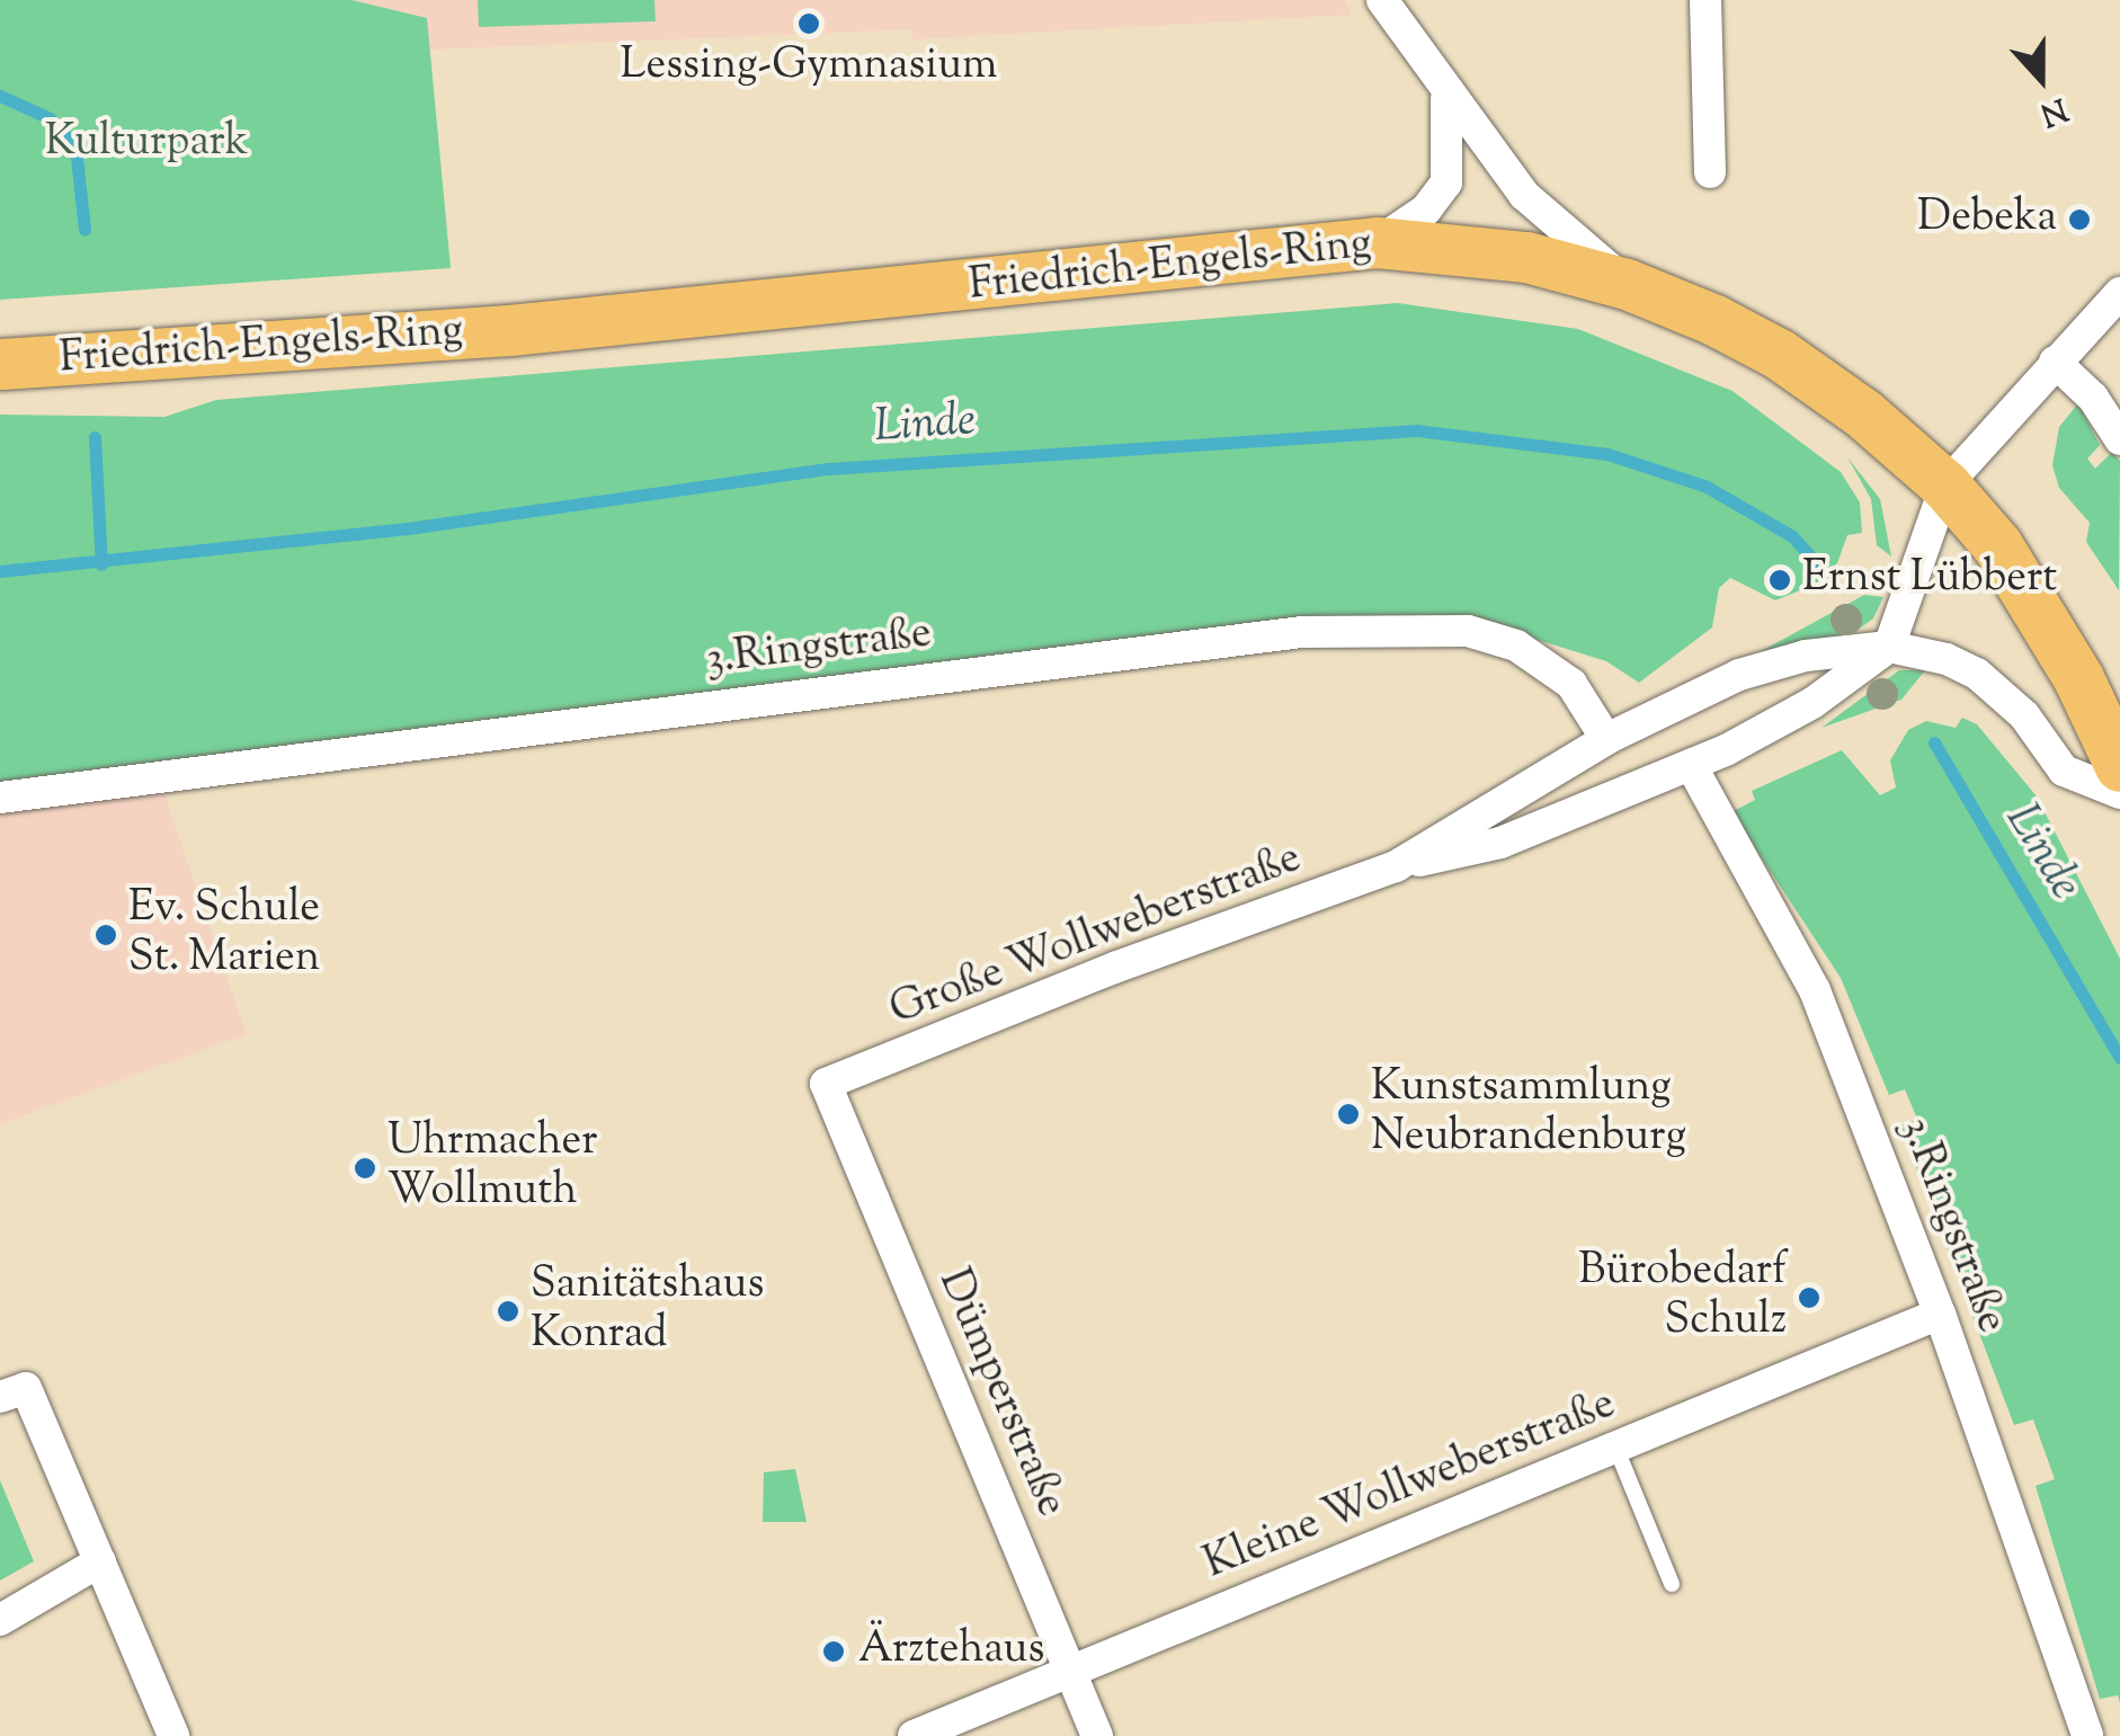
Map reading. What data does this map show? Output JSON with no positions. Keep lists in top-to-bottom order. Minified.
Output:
{"streets":{"main road":["Friedrich-Engels-Ring"],"street":["3.Ringstraße","Große Wollweberstraße","Dümperstraße","Kleine Wollweberstraße"]},"crossings":[["3.Ringstraße","Große Wollweberstraße"],["3.Ringstraße","Kleine Wollweberstraße"],["Große Wollweberstraße","Dümperstraße"],["Dümperstraße","Kleine Wollweberstraße"]],"water":["Linde"],"parks":["Kulturpark"],"places":["Lessing-Gymnasium","Debeka","Ernst Lübbert","Ev. Schule St. Marien","Kunstsammlung Neubrandenburg","Uhrmacher Wollmuth","Bürobedarf Schulz","Sanitätshaus Konrad","Ärztehaus"],"north":"bottom"}
